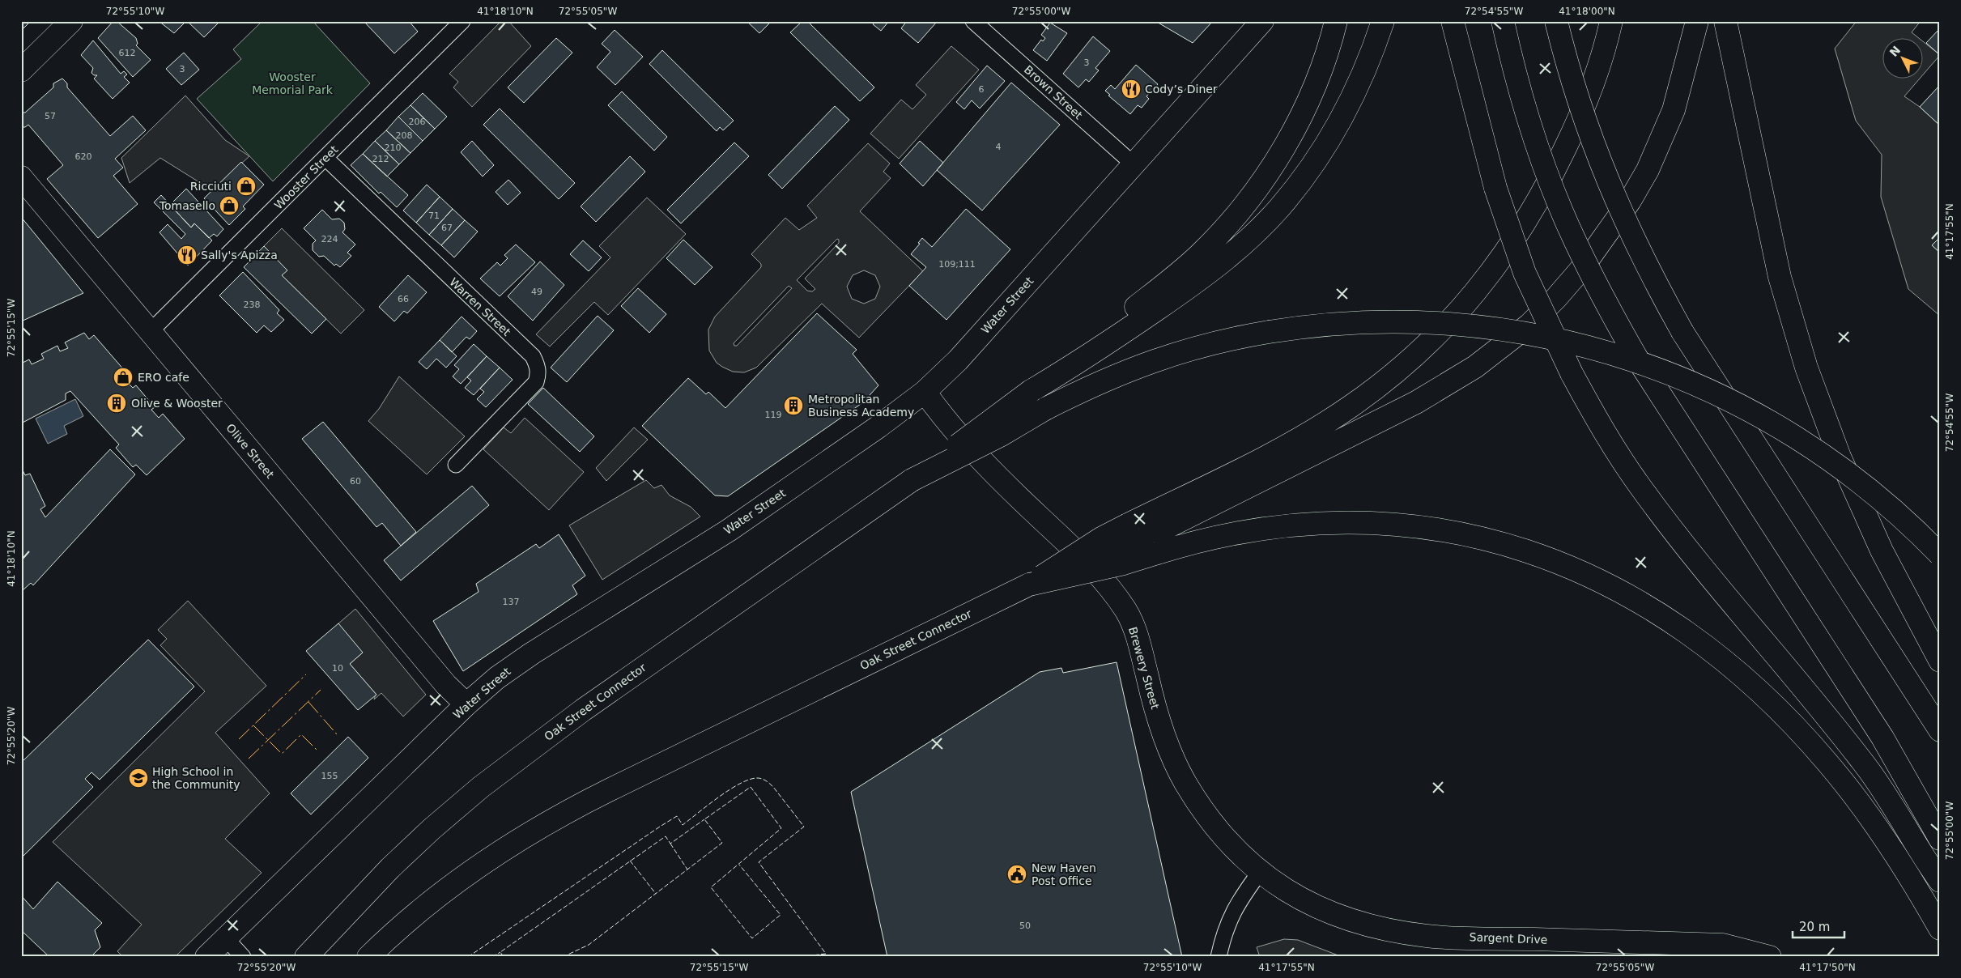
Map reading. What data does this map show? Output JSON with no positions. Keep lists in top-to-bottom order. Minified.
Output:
{"streets":{"main road":["Water Street","Olive Street","Oak Street Connector","Brewery Street","Sargent Drive"],"street":["Brown Street","Wooster Street","Warren Street"]},"crossings":[["Brown Street","Water Street"],["Wooster Street","Warren Street"],["Wooster Street","Olive Street"],["Water Street","Olive Street"],["Water Street","Brewery Street"],["Brewery Street","Sargent Drive"]],"parks":["Wooster Memorial Park"],"places":{"restaurant":["Cody’s Diner","Sally's Apizza"],"shop":["Ricciuti","Tomasello","ERO cafe"],"building":["Olive & Wooster","Metropolitan Business Academy"],"school or university":["High School in the Community"],"public building":["New Haven Post Office"]},"house_numbers":["612","3","3","6","57","206","208","4","210","620","212","71","67","224","109;111","49","66","238","119","60","137","10","155","50"],"scale_bar":"20 m","north":"top left","coordinates":["72°55'10\"W","41°18'10\"N","72°55'05\"W","72°55'00\"W","72°54'55\"W","41°18'00\"N","41°17'55\"N","72°55'15\"W","72°55'20\"W","41°17'50\"N"]}
